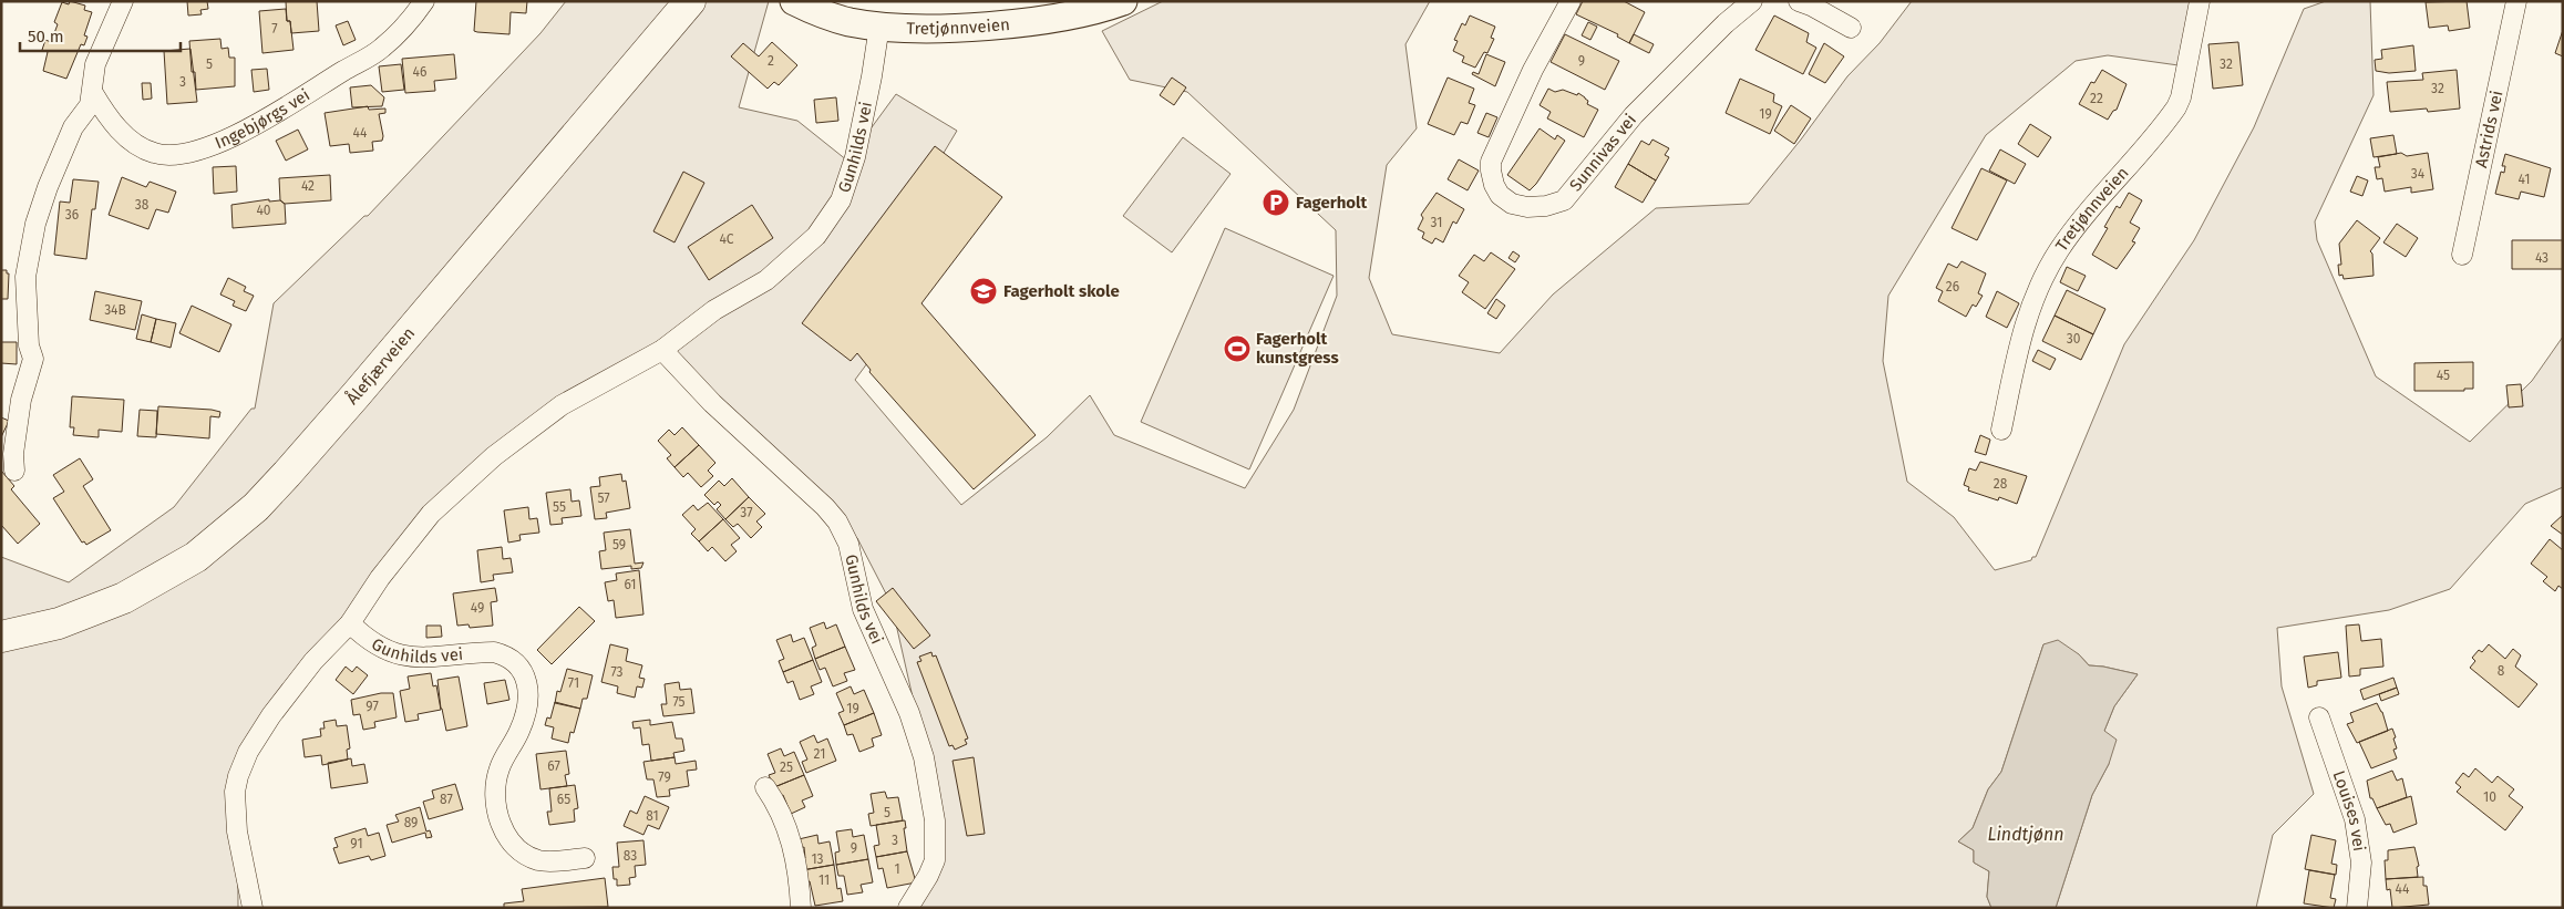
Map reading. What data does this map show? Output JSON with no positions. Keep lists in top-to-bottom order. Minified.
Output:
{"streets":{"main road":["Ålefjærveien"],"street":["Tretjønnveien","Ingebjørgs vei","Astrids vei","Gunhilds vei","Sunnivas vei","Louises vei"]},"crossings":[["Tretjønnveien","Gunhilds vei"]],"water":["Lindtjønn"],"places":{"parking":["Fagerholt"],"school or university":["Fagerholt skole"],"sports":["Fagerholt kunstgress"]},"house_numbers":["7","2","9","5","32","46","3","32","22","19","44","34","41","42","38","40","36","31","4C","43","26","34B","30","45","28","57","55","37","59","61","49","8","73","71","75","97","19","21","67","25","79","10","87","65","5","81","89","3","91","9","83","13","1","11","44"],"scale_bar":"50 m"}
